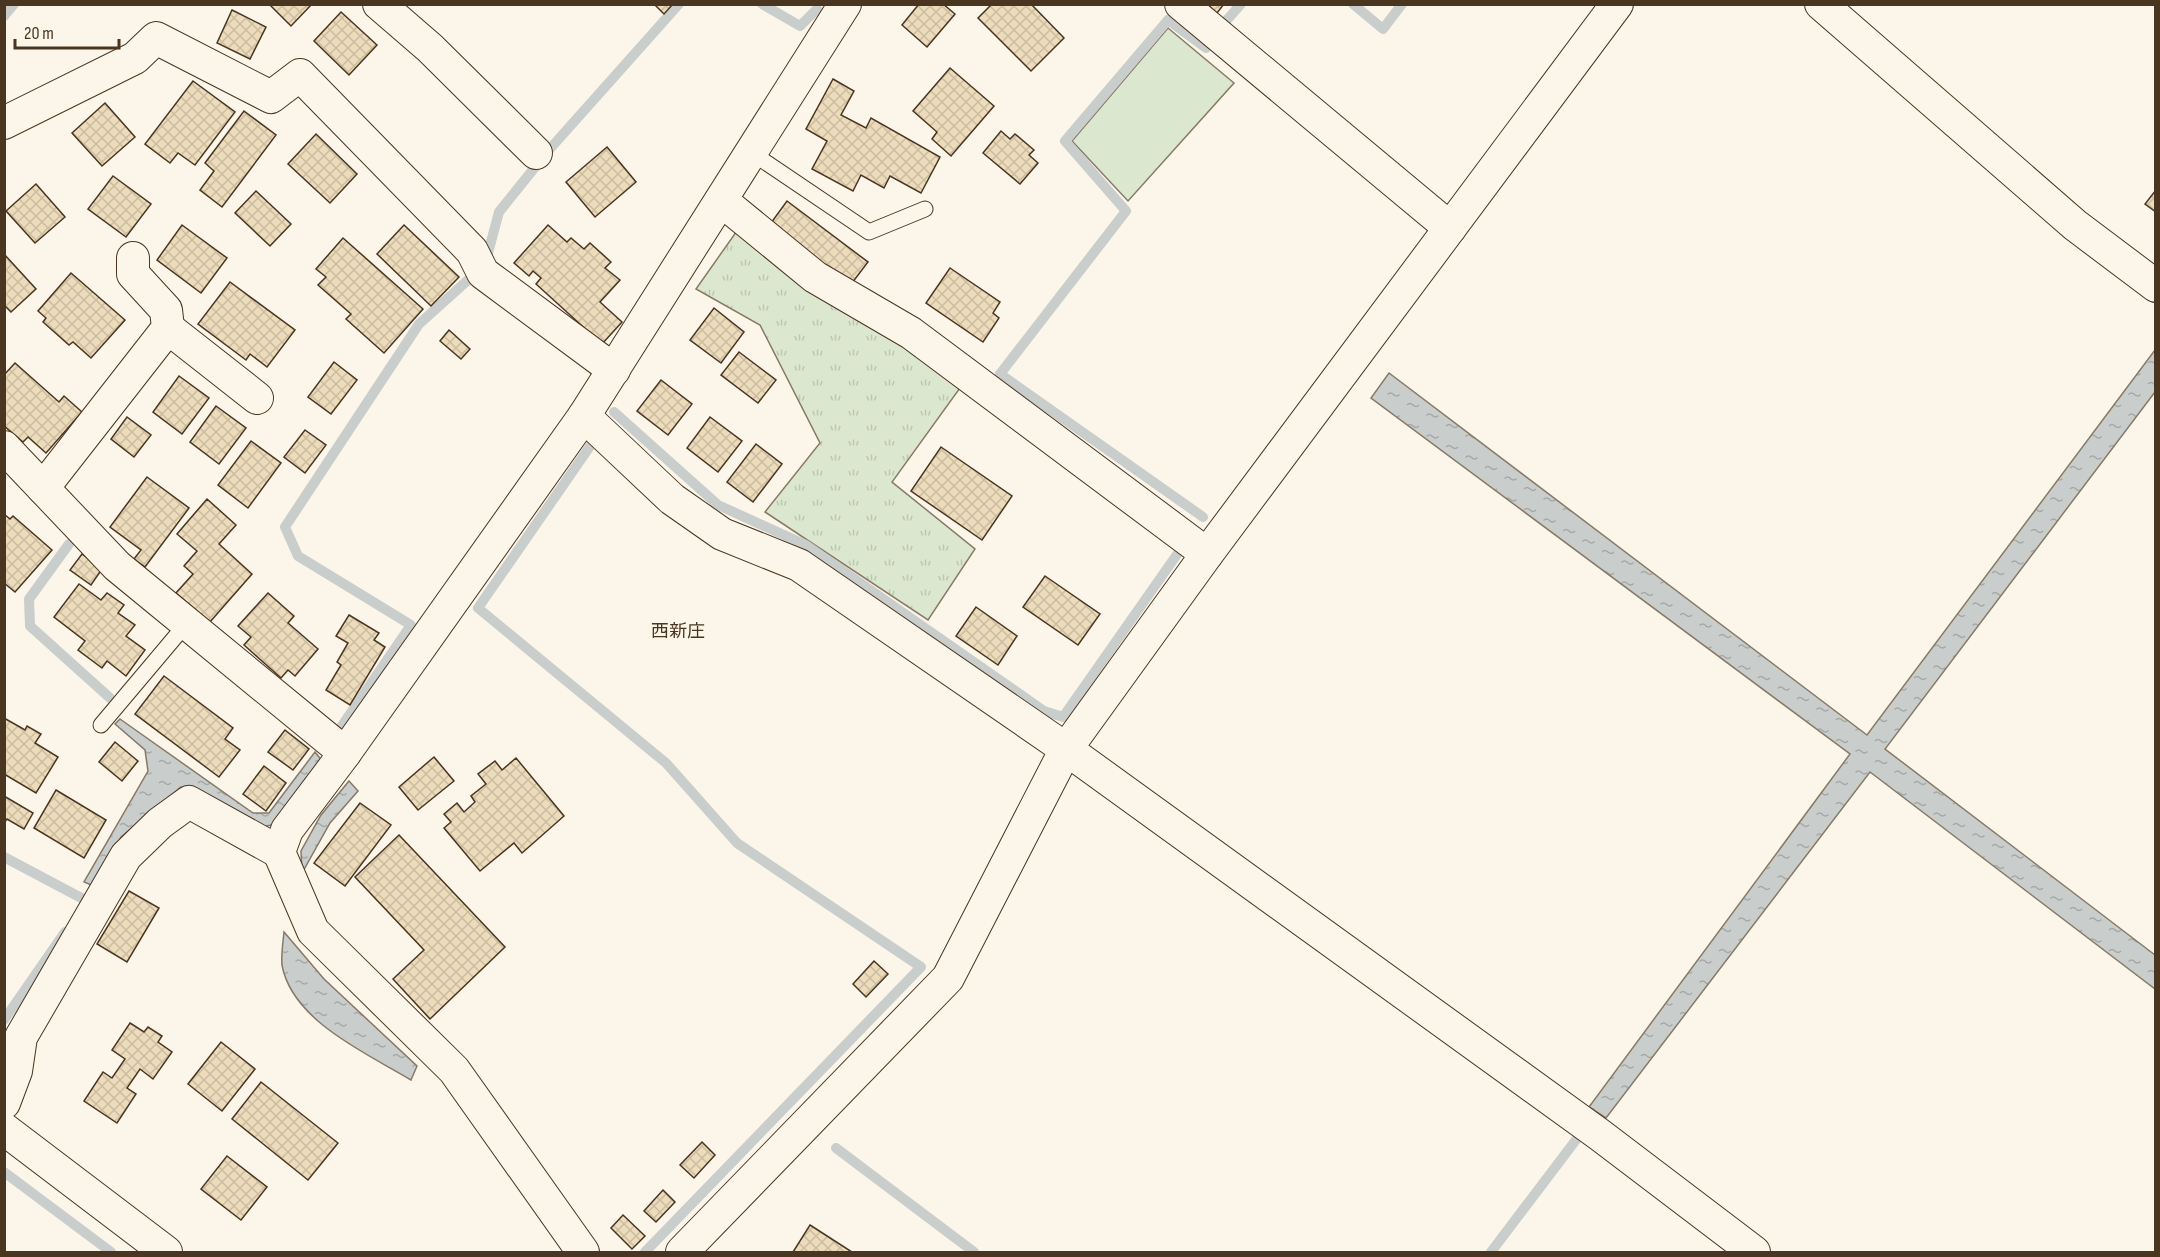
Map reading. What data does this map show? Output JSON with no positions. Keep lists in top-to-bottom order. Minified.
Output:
{"districts":["西新庄"],"scale_bar":"20 m"}
